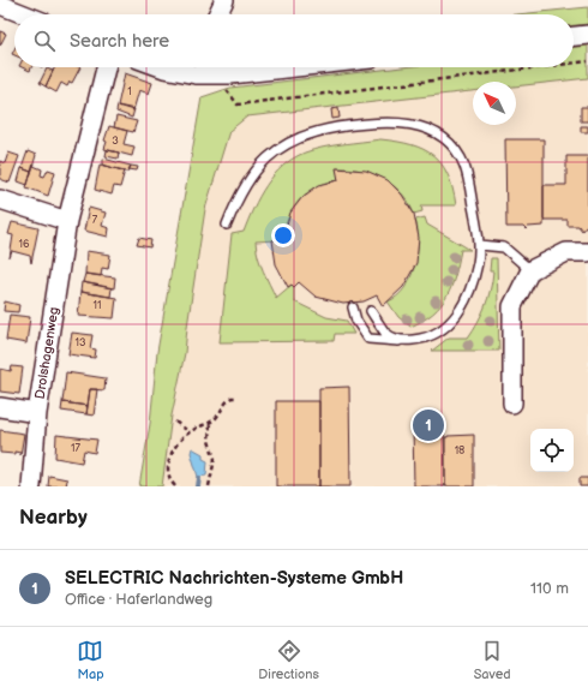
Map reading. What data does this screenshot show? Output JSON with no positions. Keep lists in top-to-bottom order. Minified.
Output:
{"streets":{"street":["Drolshagenweg"]},"house_numbers":["1","3","7","16","11","13","17","18"],"north":"top left","page":{"search":"Search here","pins":"1","heading":"Nearby","list":[{"mark":"1","name":"SELECTRIC Nachrichten-Systeme GmbH","note":"Office · Haferlandweg","value":"110 m"}],"nav":["Map","Directions","Saved"]}}
